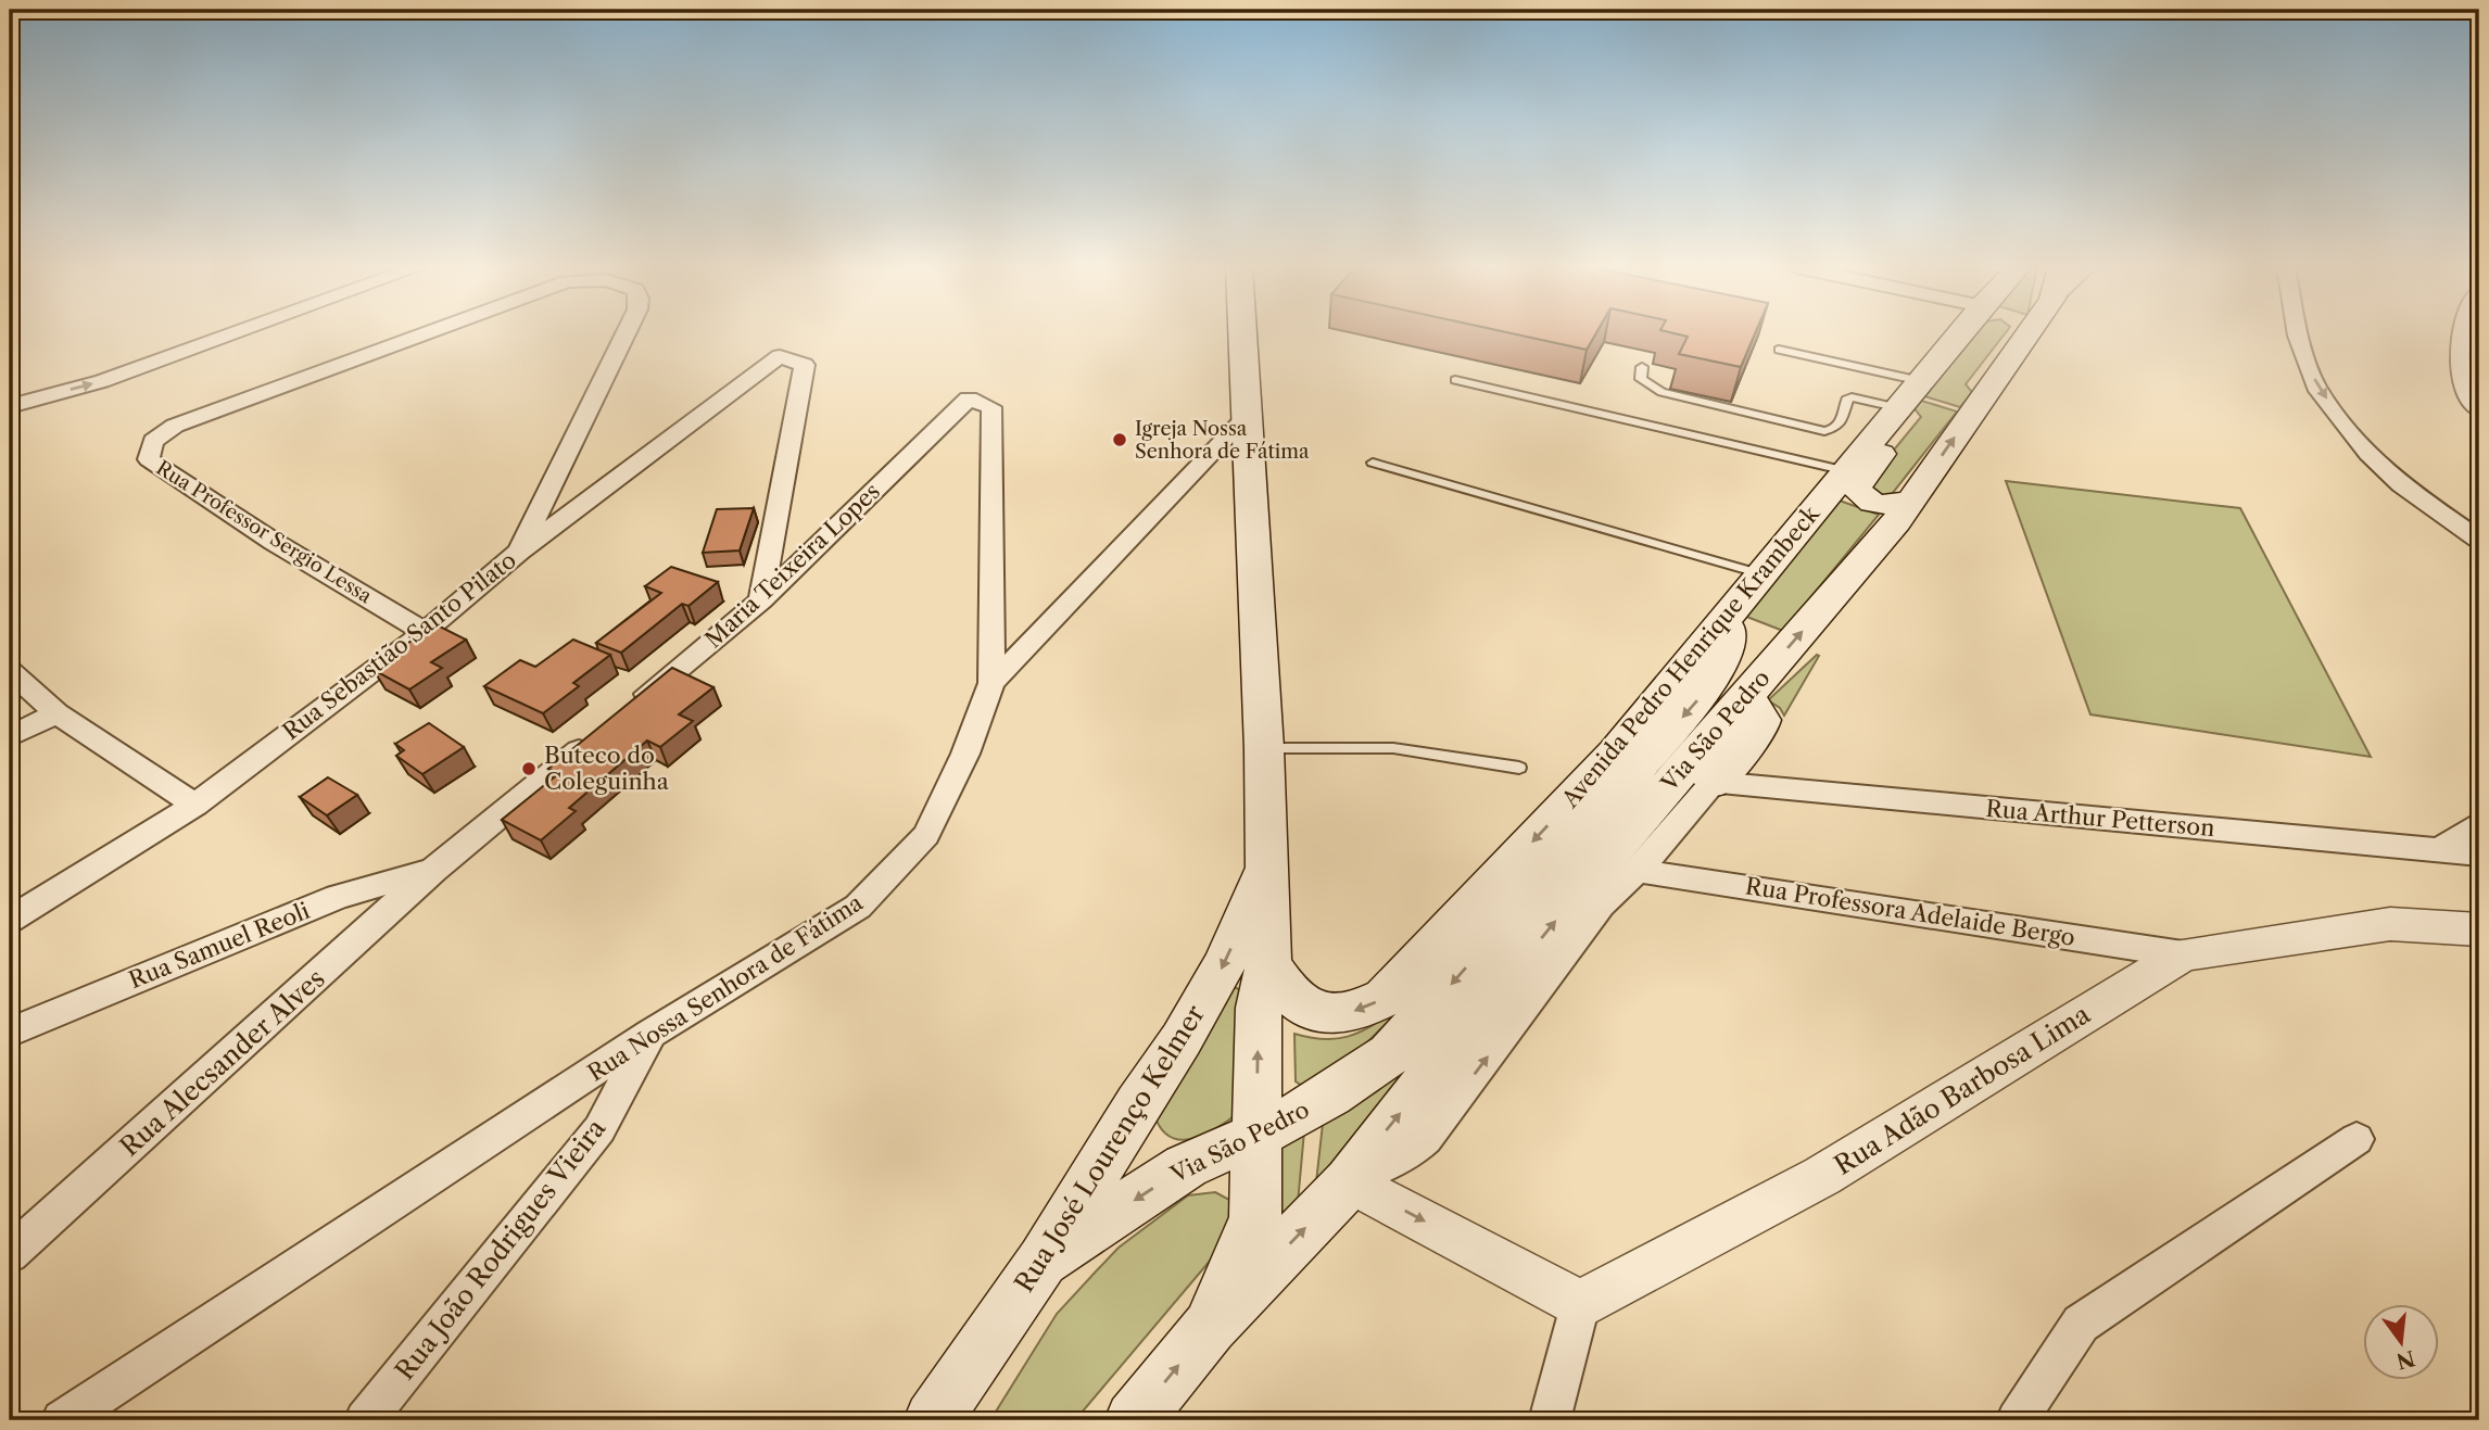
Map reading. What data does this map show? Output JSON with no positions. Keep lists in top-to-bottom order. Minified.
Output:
{"streets":{"main road":["Avenida Pedro Henrique Krambeck","Via São Pedro","Rua José Lourenço Kelmer"],"street":["Rua Professor Sergio Lessa","Maria Teixeira Lopes","Rua Sebastião Santo Pilato","Rua Arthur Petterson","Rua Professora Adelaide Bergo","Rua Samuel Reoli","Rua Nossa Senhora de Fátima","Rua Alecsander Alves","Rua Adão Barbosa Lima","Rua João Rodrigues Vieira"]},"crossings":[["Rua Professor Sergio Lessa","Rua Sebastião Santo Pilato"],["Maria Teixeira Lopes","Rua Sebastião Santo Pilato"],["Maria Teixeira Lopes","Rua Nossa Senhora de Fátima"],["Avenida Pedro Henrique Krambeck","Via São Pedro"],["Avenida Pedro Henrique Krambeck","Rua José Lourenço Kelmer"],["Via São Pedro","Rua José Lourenço Kelmer"],["Rua Professora Adelaide Bergo","Rua Adão Barbosa Lima"],["Rua Samuel Reoli","Rua Alecsander Alves"],["Rua Nossa Senhora de Fátima","Rua José Lourenço Kelmer"],["Rua Nossa Senhora de Fátima","Rua João Rodrigues Vieira"]],"places":["Igreja Nossa Senhora de Fátima","Buteco do Coleguinha"],"north":"bottom"}
